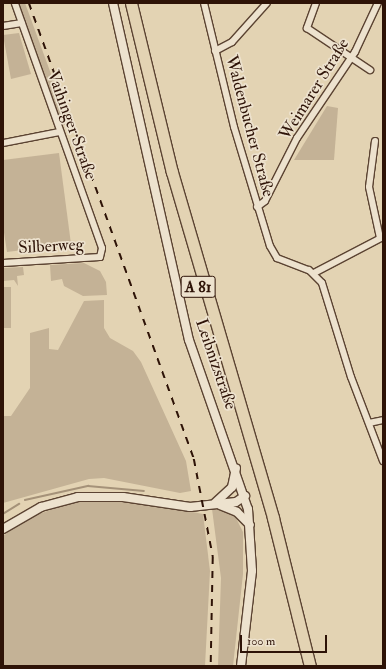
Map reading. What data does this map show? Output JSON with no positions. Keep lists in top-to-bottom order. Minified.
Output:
{"streets":{"highway":["A 81"],"street":["Weimarer Straße","Vaihinger Straße","Waldenbucher Straße","Silberweg","Leibnizstraße"]},"crossings":[["Weimarer Straße","Waldenbucher Straße"],["Vaihinger Straße","Silberweg"]],"scale_bar":"100 m"}
